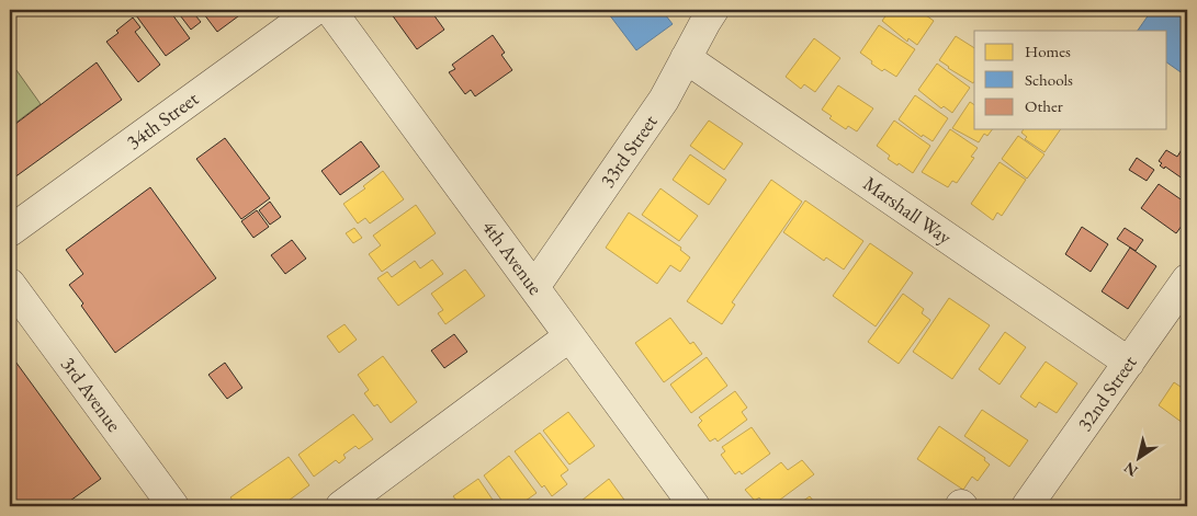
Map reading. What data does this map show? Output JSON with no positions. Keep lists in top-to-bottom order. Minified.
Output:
{"streets":{"street":["34th Street","33rd Street","Marshall Way","4th Avenue","32nd Street","3rd Avenue"]},"crossings":[["33rd Street","Marshall Way"],["33rd Street","4th Avenue"],["Marshall Way","32nd Street"]],"legend":["Homes","Schools","Other"],"north":"bottom left"}
